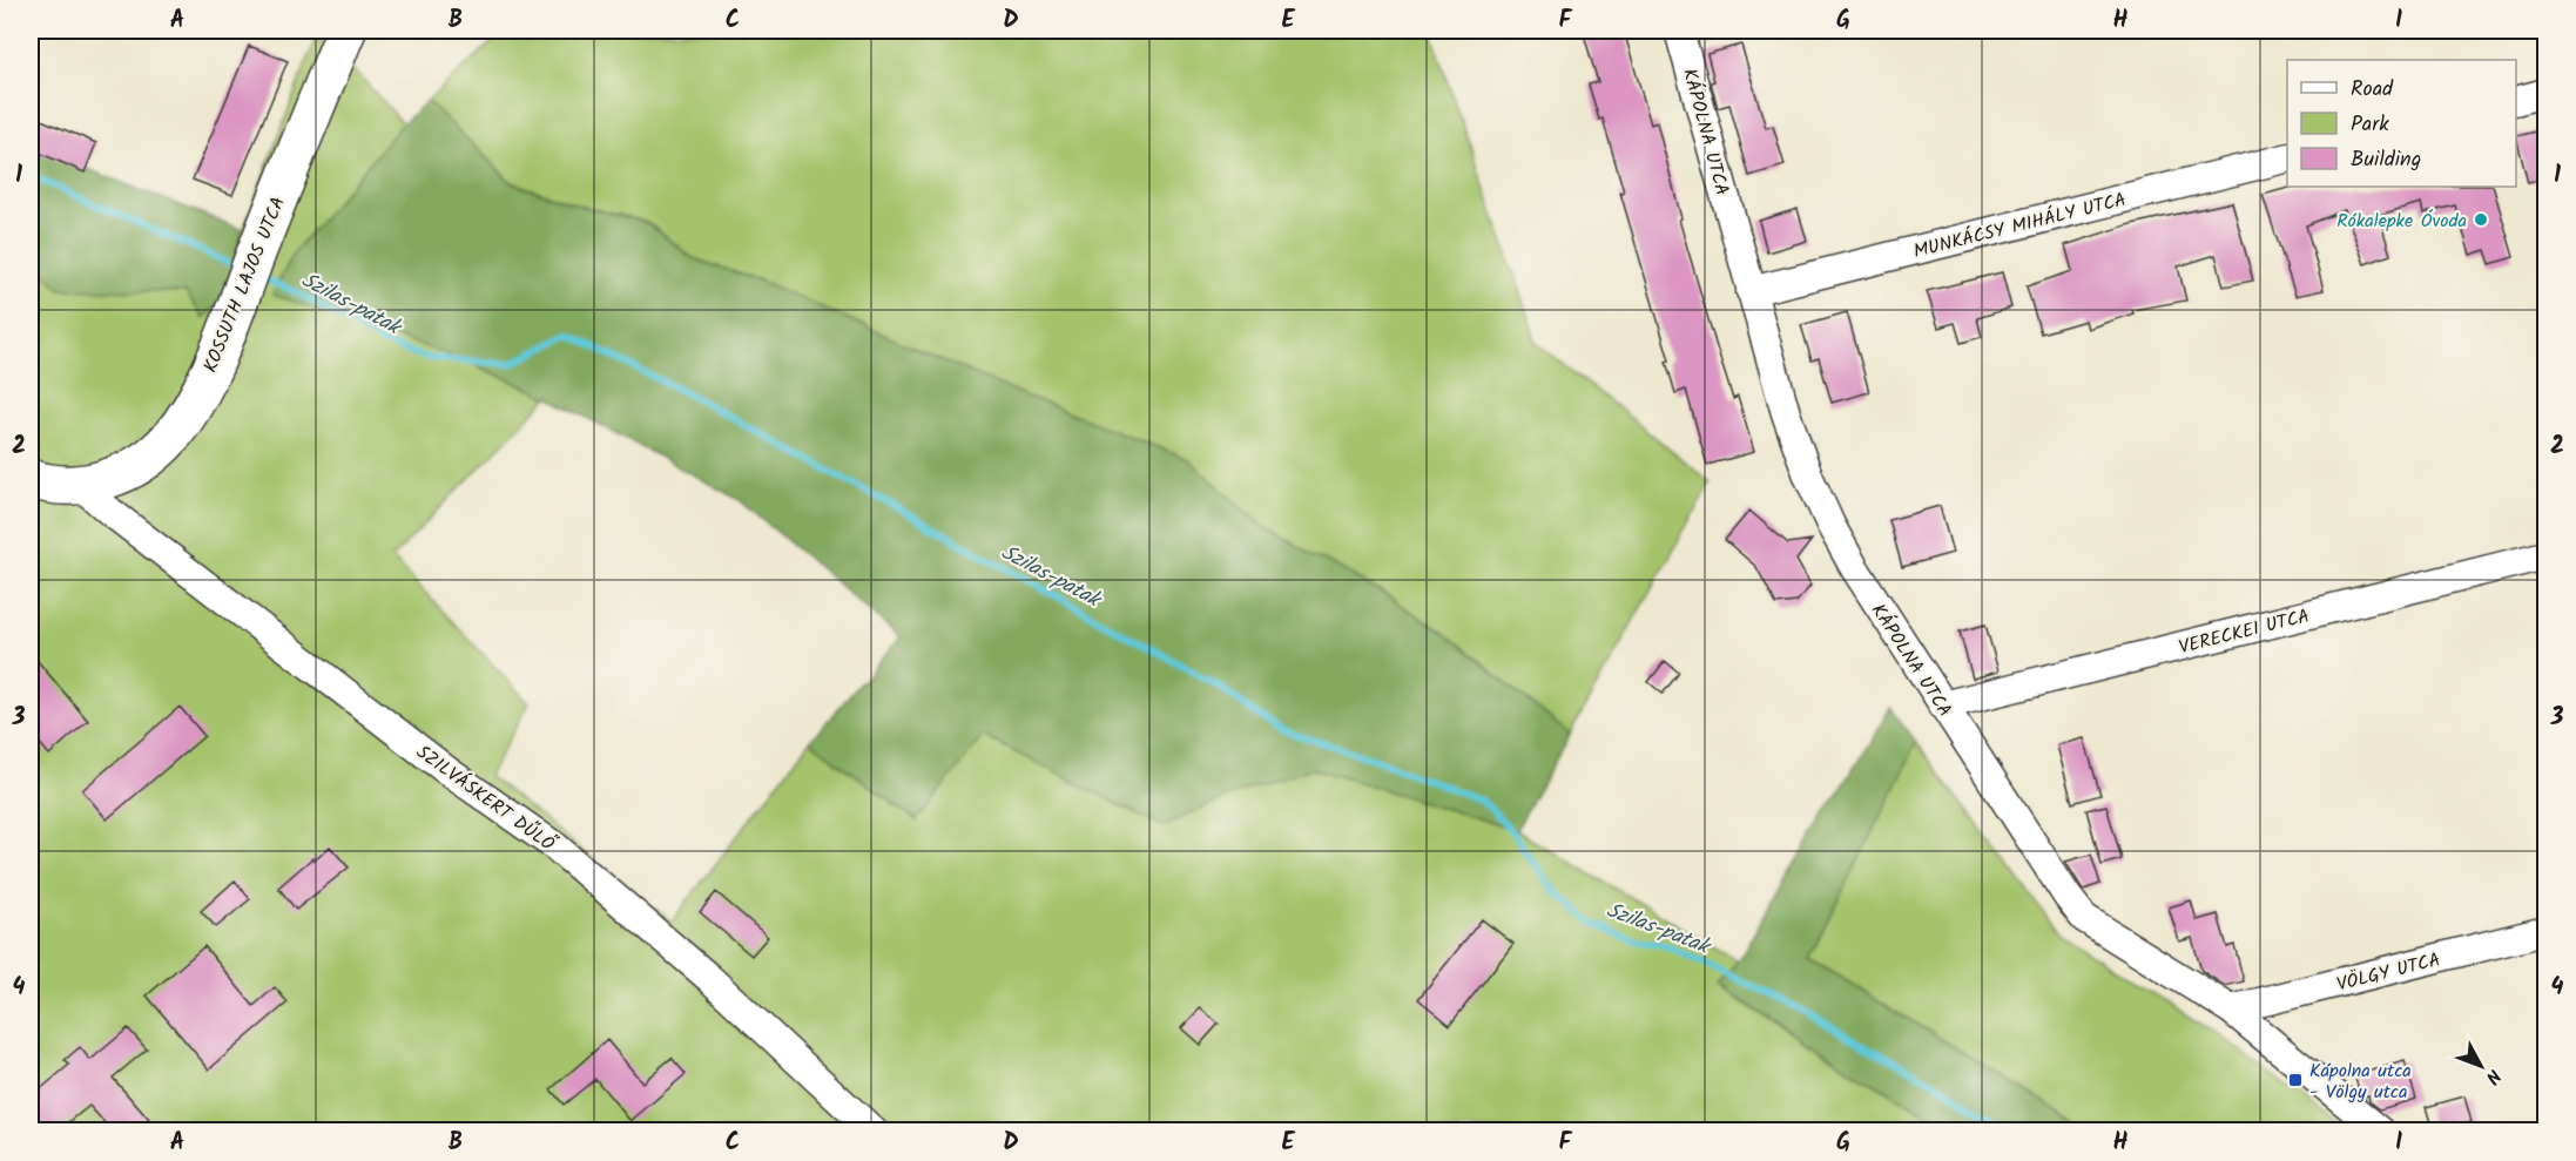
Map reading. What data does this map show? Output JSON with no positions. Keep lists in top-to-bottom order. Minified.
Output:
{"streets":{"main road":["KOSSUTH LAJOS UTCA"],"street":["KÁPOLNA UTCA","MUNKÁCSY MIHÁLY UTCA","VERECKEI UTCA","SZILVÁSKERT DŰLŐ","VÖLGY UTCA"]},"crossings":[["KÁPOLNA UTCA","MUNKÁCSY MIHÁLY UTCA"],["KÁPOLNA UTCA","VERECKEI UTCA"],["KÁPOLNA UTCA","VÖLGY UTCA"],["KOSSUTH LAJOS UTCA","SZILVÁSKERT DŰLŐ"]],"water":["Szilas-patak"],"places":{"other":["Rókalepke Óvoda"],"transit":["Kápolna utca - Völgy utca"]},"legend":["Road","Park","Building"],"north":"bottom right","grid":{"columns":["A","B","C","D","E","F","G","H","I"],"rows":["1","2","3","4"]}}
